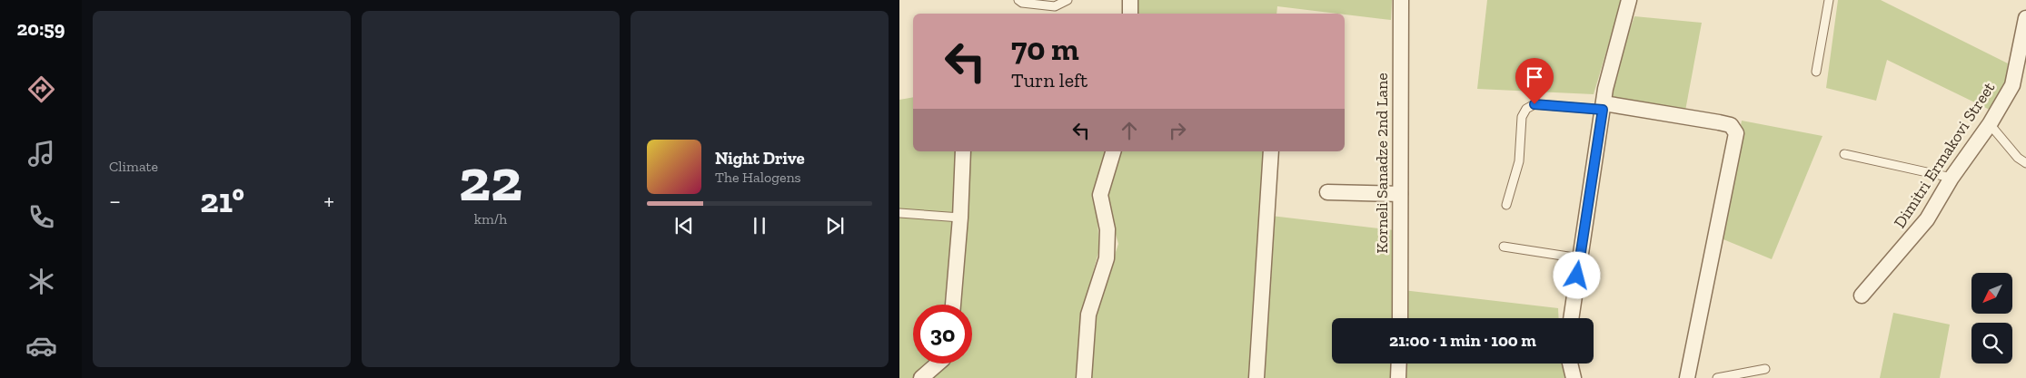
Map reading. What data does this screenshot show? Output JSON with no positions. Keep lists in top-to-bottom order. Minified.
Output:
{"streets":{"street":["Dimitri Ermakovi Street","Korneli Sanadze 2nd Lane"]},"north":"bottom left","page":{"tabs":"20:59","tile":["Climate",["22","km/h"]],"turn":["70 m","Turn left"],"song":["Night Drive","The Halogens"],"heat":["−","21°","+"],"limit":"30","trip":"21:00 · 1 min · 100 m"}}
